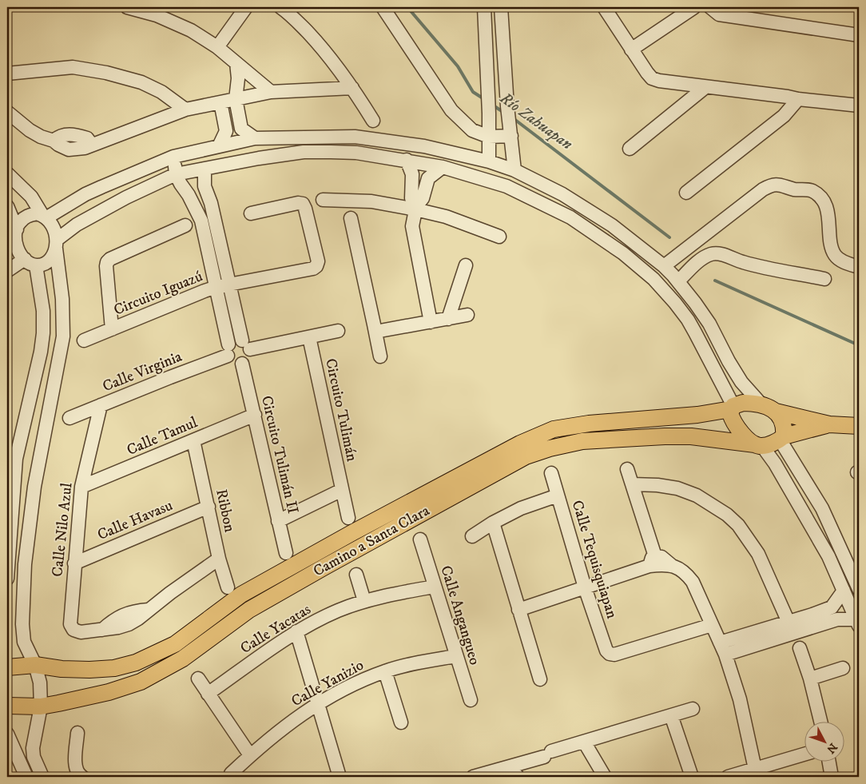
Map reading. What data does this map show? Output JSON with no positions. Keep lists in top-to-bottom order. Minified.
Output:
{"streets":{"main road":["Camino a Santa Clara"],"street":["Circuito Iguazú","Calle Virginia","Circuito Tulimán","Calle Tamul","Circuito Tulimán II","Ribbon","Calle Havasu","Calle Nilo Azul","Calle Tequisquiapan","Calle Angangueo","Calle Yacatas","Calle Yanizio"]},"crossings":[["Calle Virginia","Circuito Tulimán II"],["Calle Virginia","Calle Nilo Azul"],["Calle Tamul","Circuito Tulimán II"],["Calle Tamul","Ribbon"],["Calle Tamul","Calle Nilo Azul"],["Ribbon","Calle Havasu"],["Ribbon","Calle Nilo Azul"],["Calle Havasu","Calle Nilo Azul"],["Calle Angangueo","Calle Yacatas"],["Calle Angangueo","Calle Yanizio"]],"water":["Río Zahuapan"],"north":"bottom right"}
